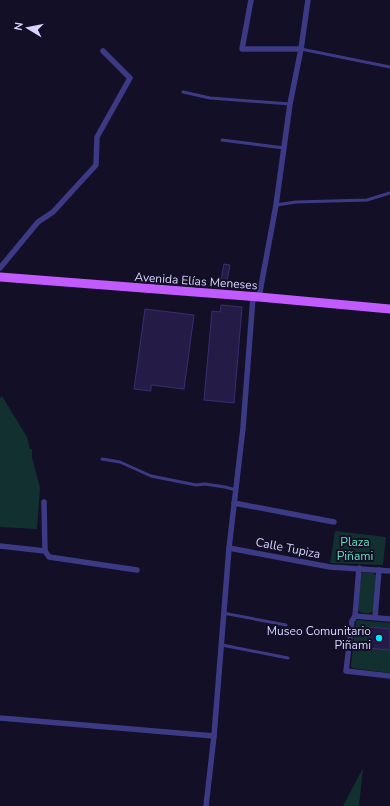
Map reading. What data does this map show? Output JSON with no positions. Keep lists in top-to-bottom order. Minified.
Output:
{"streets":{"main road":["Avenida Elías Meneses"],"street":["Calle Tupiza"]},"parks":["Plaza Piñami"],"places":["Museo Comunitario Piñami"],"north":"left"}
